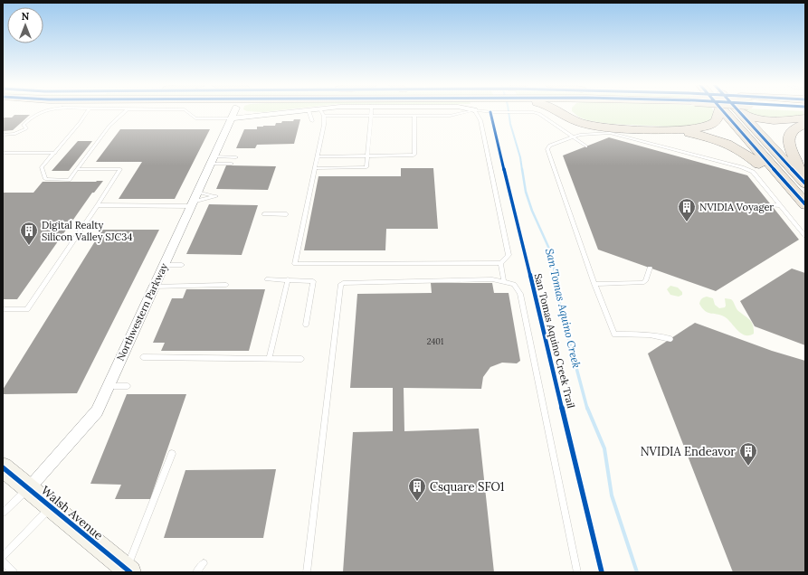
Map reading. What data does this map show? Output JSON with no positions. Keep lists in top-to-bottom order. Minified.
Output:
{"streets":{"main road":["Walsh Avenue"],"street":["Northwestern Parkway"],"cycle path":["San Tomas Aquino Creek Trail"]},"crossings":[["Northwestern Parkway","Walsh Avenue"]],"water":["San Tomas Aquino Creek"],"places":{"building":["NVIDIA Voyager","Digital Realty Silicon Valley SJC34","NVIDIA Endeavor","Csquare SFO1"]},"house_numbers":["2401"],"north":"top"}
